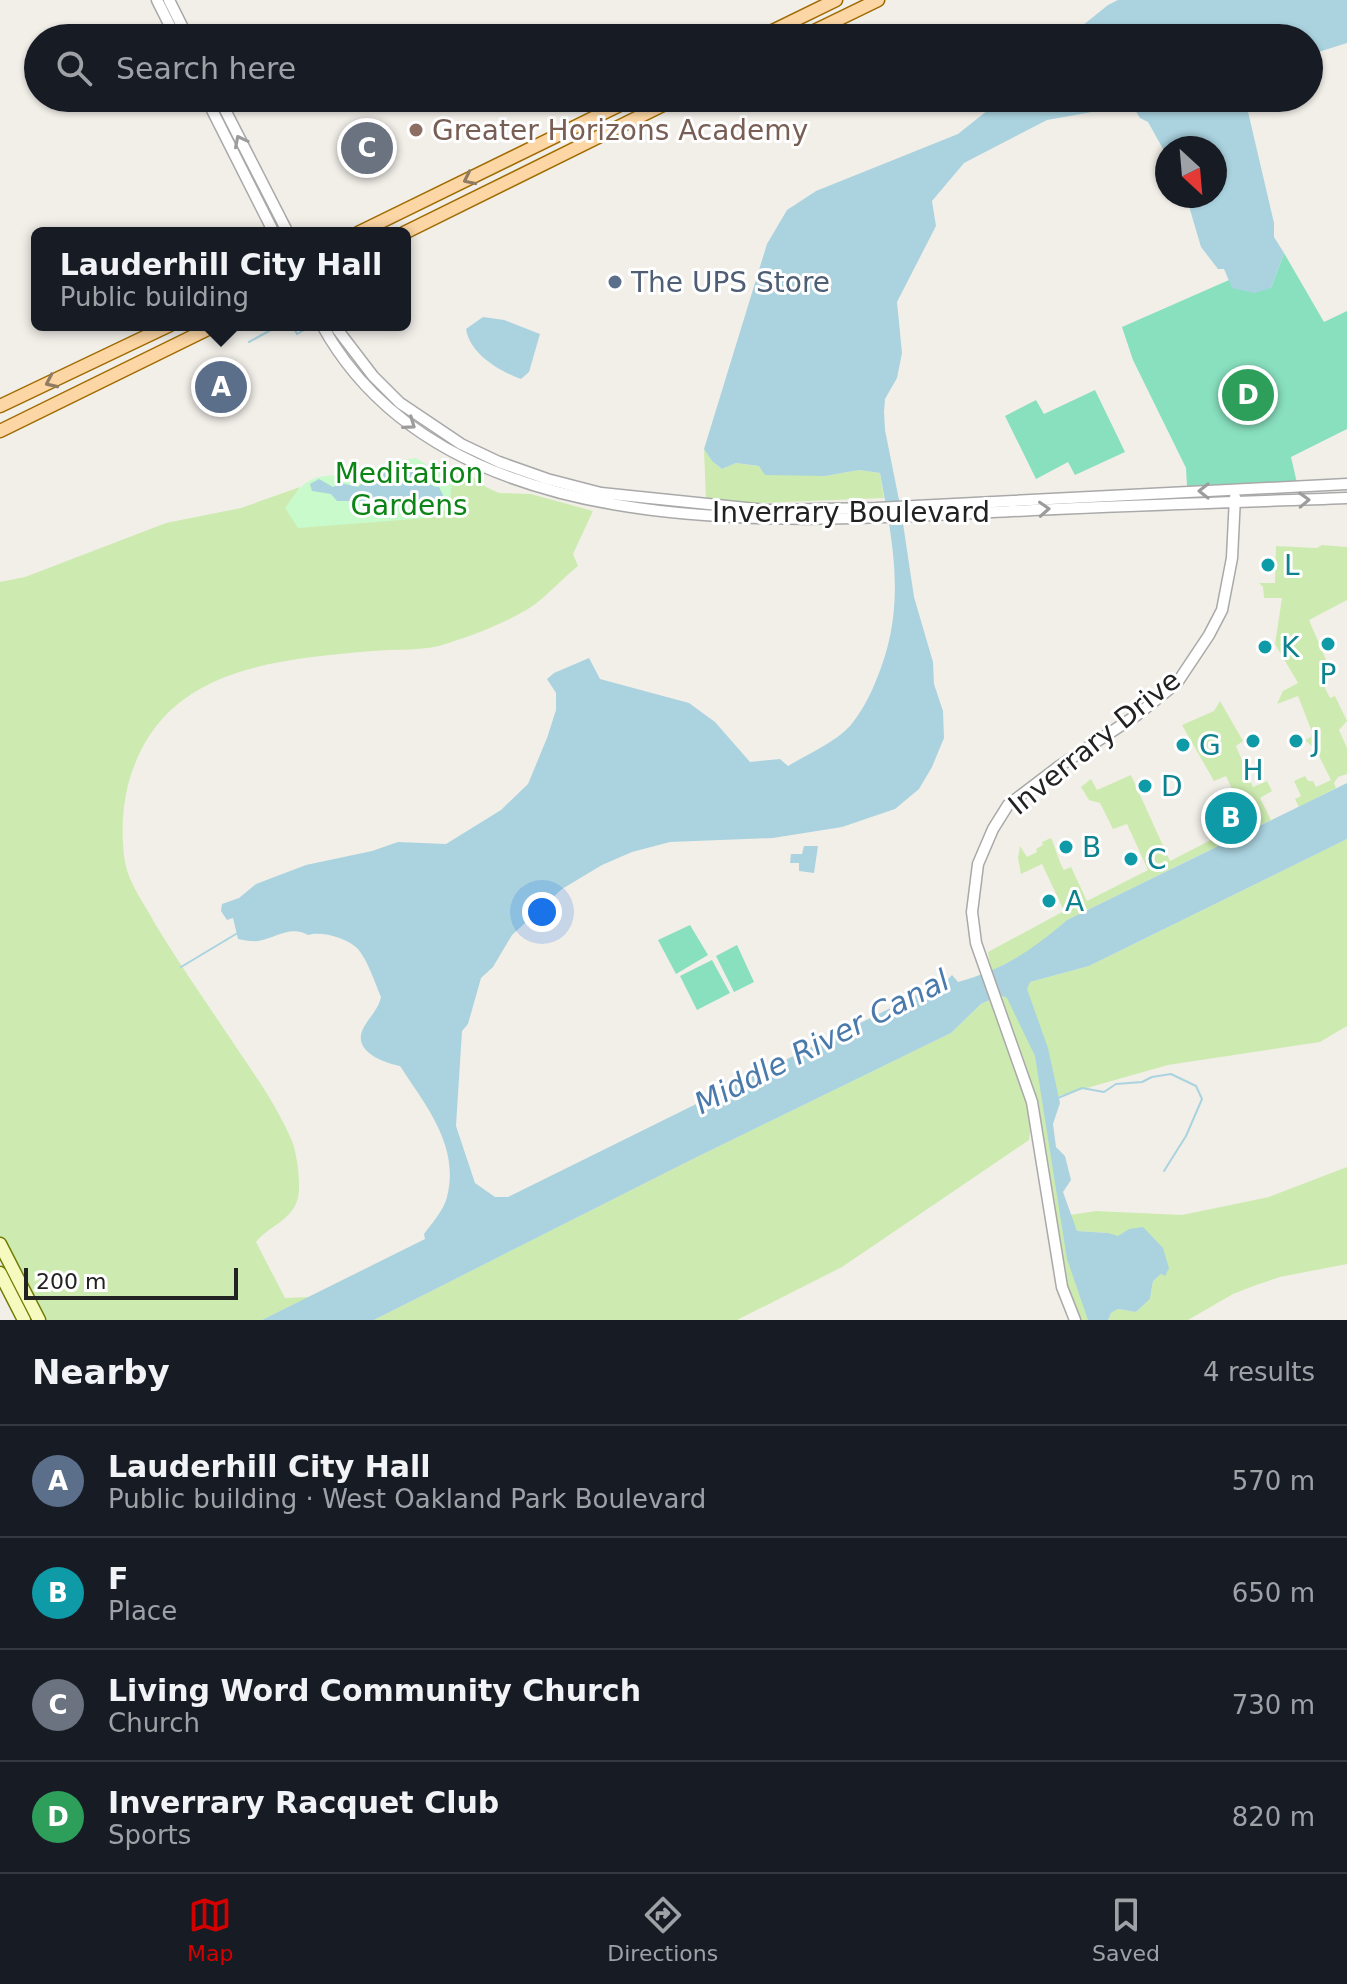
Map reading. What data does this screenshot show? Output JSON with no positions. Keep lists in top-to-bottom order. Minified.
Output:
{"streets":{"street":["Inverrary Boulevard","Inverrary Drive"]},"crossings":[["Inverrary Boulevard","Inverrary Drive"]],"water":["Middle River Canal"],"parks":["Meditation Gardens"],"places":["Greater Horizons Academy","The UPS Store","L","P","K","H","J","G","D","B","C","A"],"scale_bar":"200 m","north":"bottom right","page":{"search":"Search here","pins":["C","A","D","B"],"popup":["Lauderhill City Hall","Public building"],"scale":"200 m","heading":["Nearby","4 results"],"list":[{"mark":"A","name":"Lauderhill City Hall","note":"Public building · West Oakland Park Boulevard","value":"570 m"},{"mark":"B","name":"F","note":"Place","value":"650 m"},{"mark":"C","name":"Living Word Community Church","note":"Church","value":"730 m"},{"mark":"D","name":"Inverrary Racquet Club","note":"Sports","value":"820 m"}],"nav":["Map","Directions","Saved"]}}
